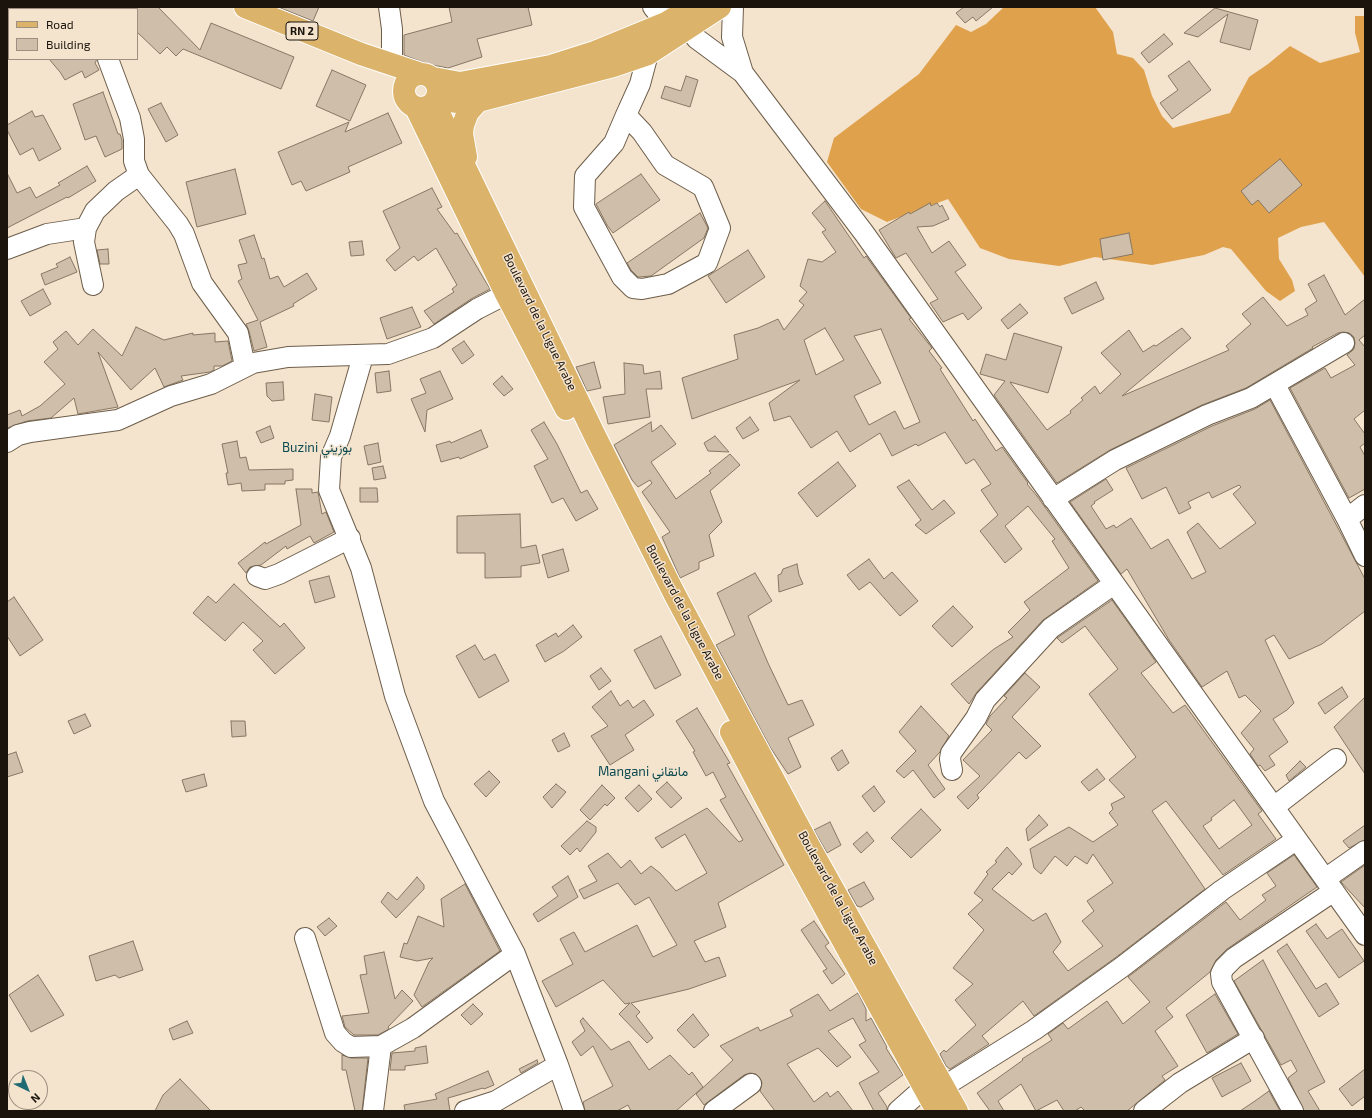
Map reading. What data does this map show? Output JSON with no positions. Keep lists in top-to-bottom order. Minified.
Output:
{"streets":{"main road":["RN 2","Boulevard de la Ligue Arabe"]},"crossings":[["RN 2","Boulevard de la Ligue Arabe"]],"districts":["Buzini بوزيني","Mangani مانقاني"],"legend":["Road","Building"],"north":"bottom right"}
